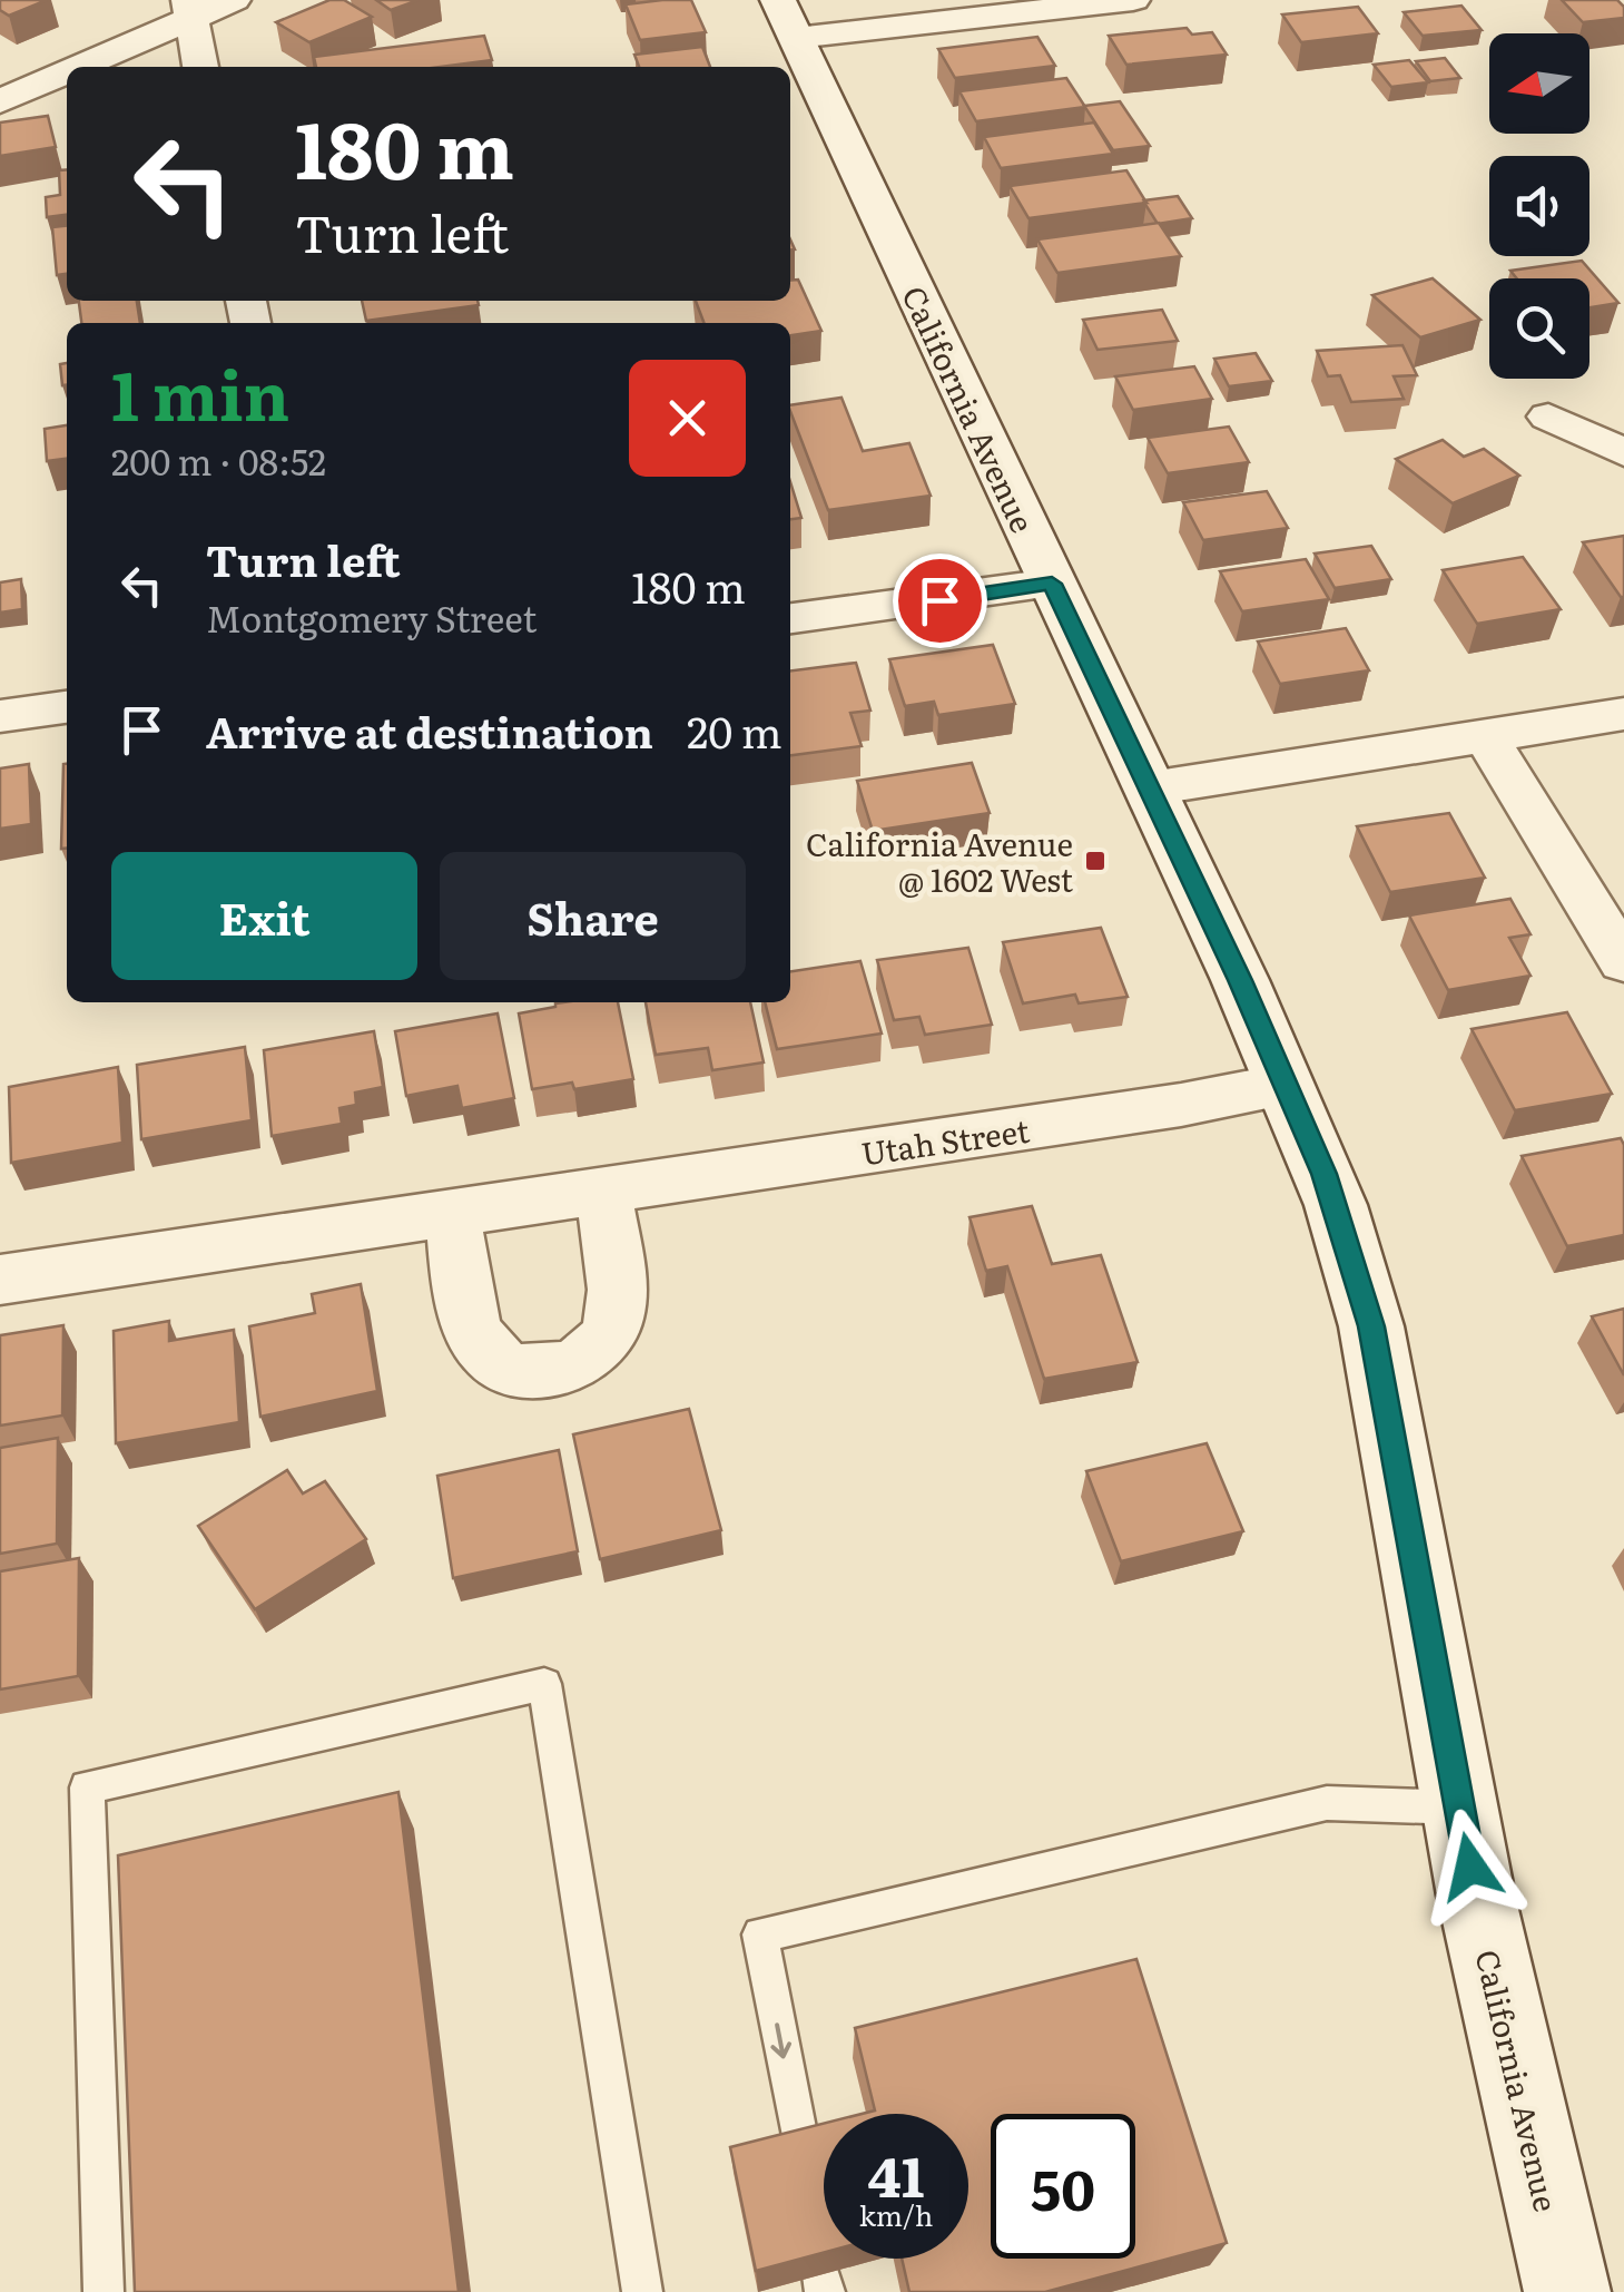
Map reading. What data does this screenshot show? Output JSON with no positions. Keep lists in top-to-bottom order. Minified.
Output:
{"streets":{"main road":["California Avenue"],"street":["Utah Street"]},"crossings":[["California Avenue","Utah Street"]],"places":{"transit":["California Avenue @ 1602 West"]},"north":"left","page":{"turn":["180 m","Turn left"],"heading":["1 min","200 m · 08:52"],"list":[{"name":"Turn left","note":"Montgomery Street","value":"180 m"},{"name":"Arrive at destination","value":"20 m"}],"buttons":["Exit","Share"],"speed":"41 km/h","limit":"50"}}
